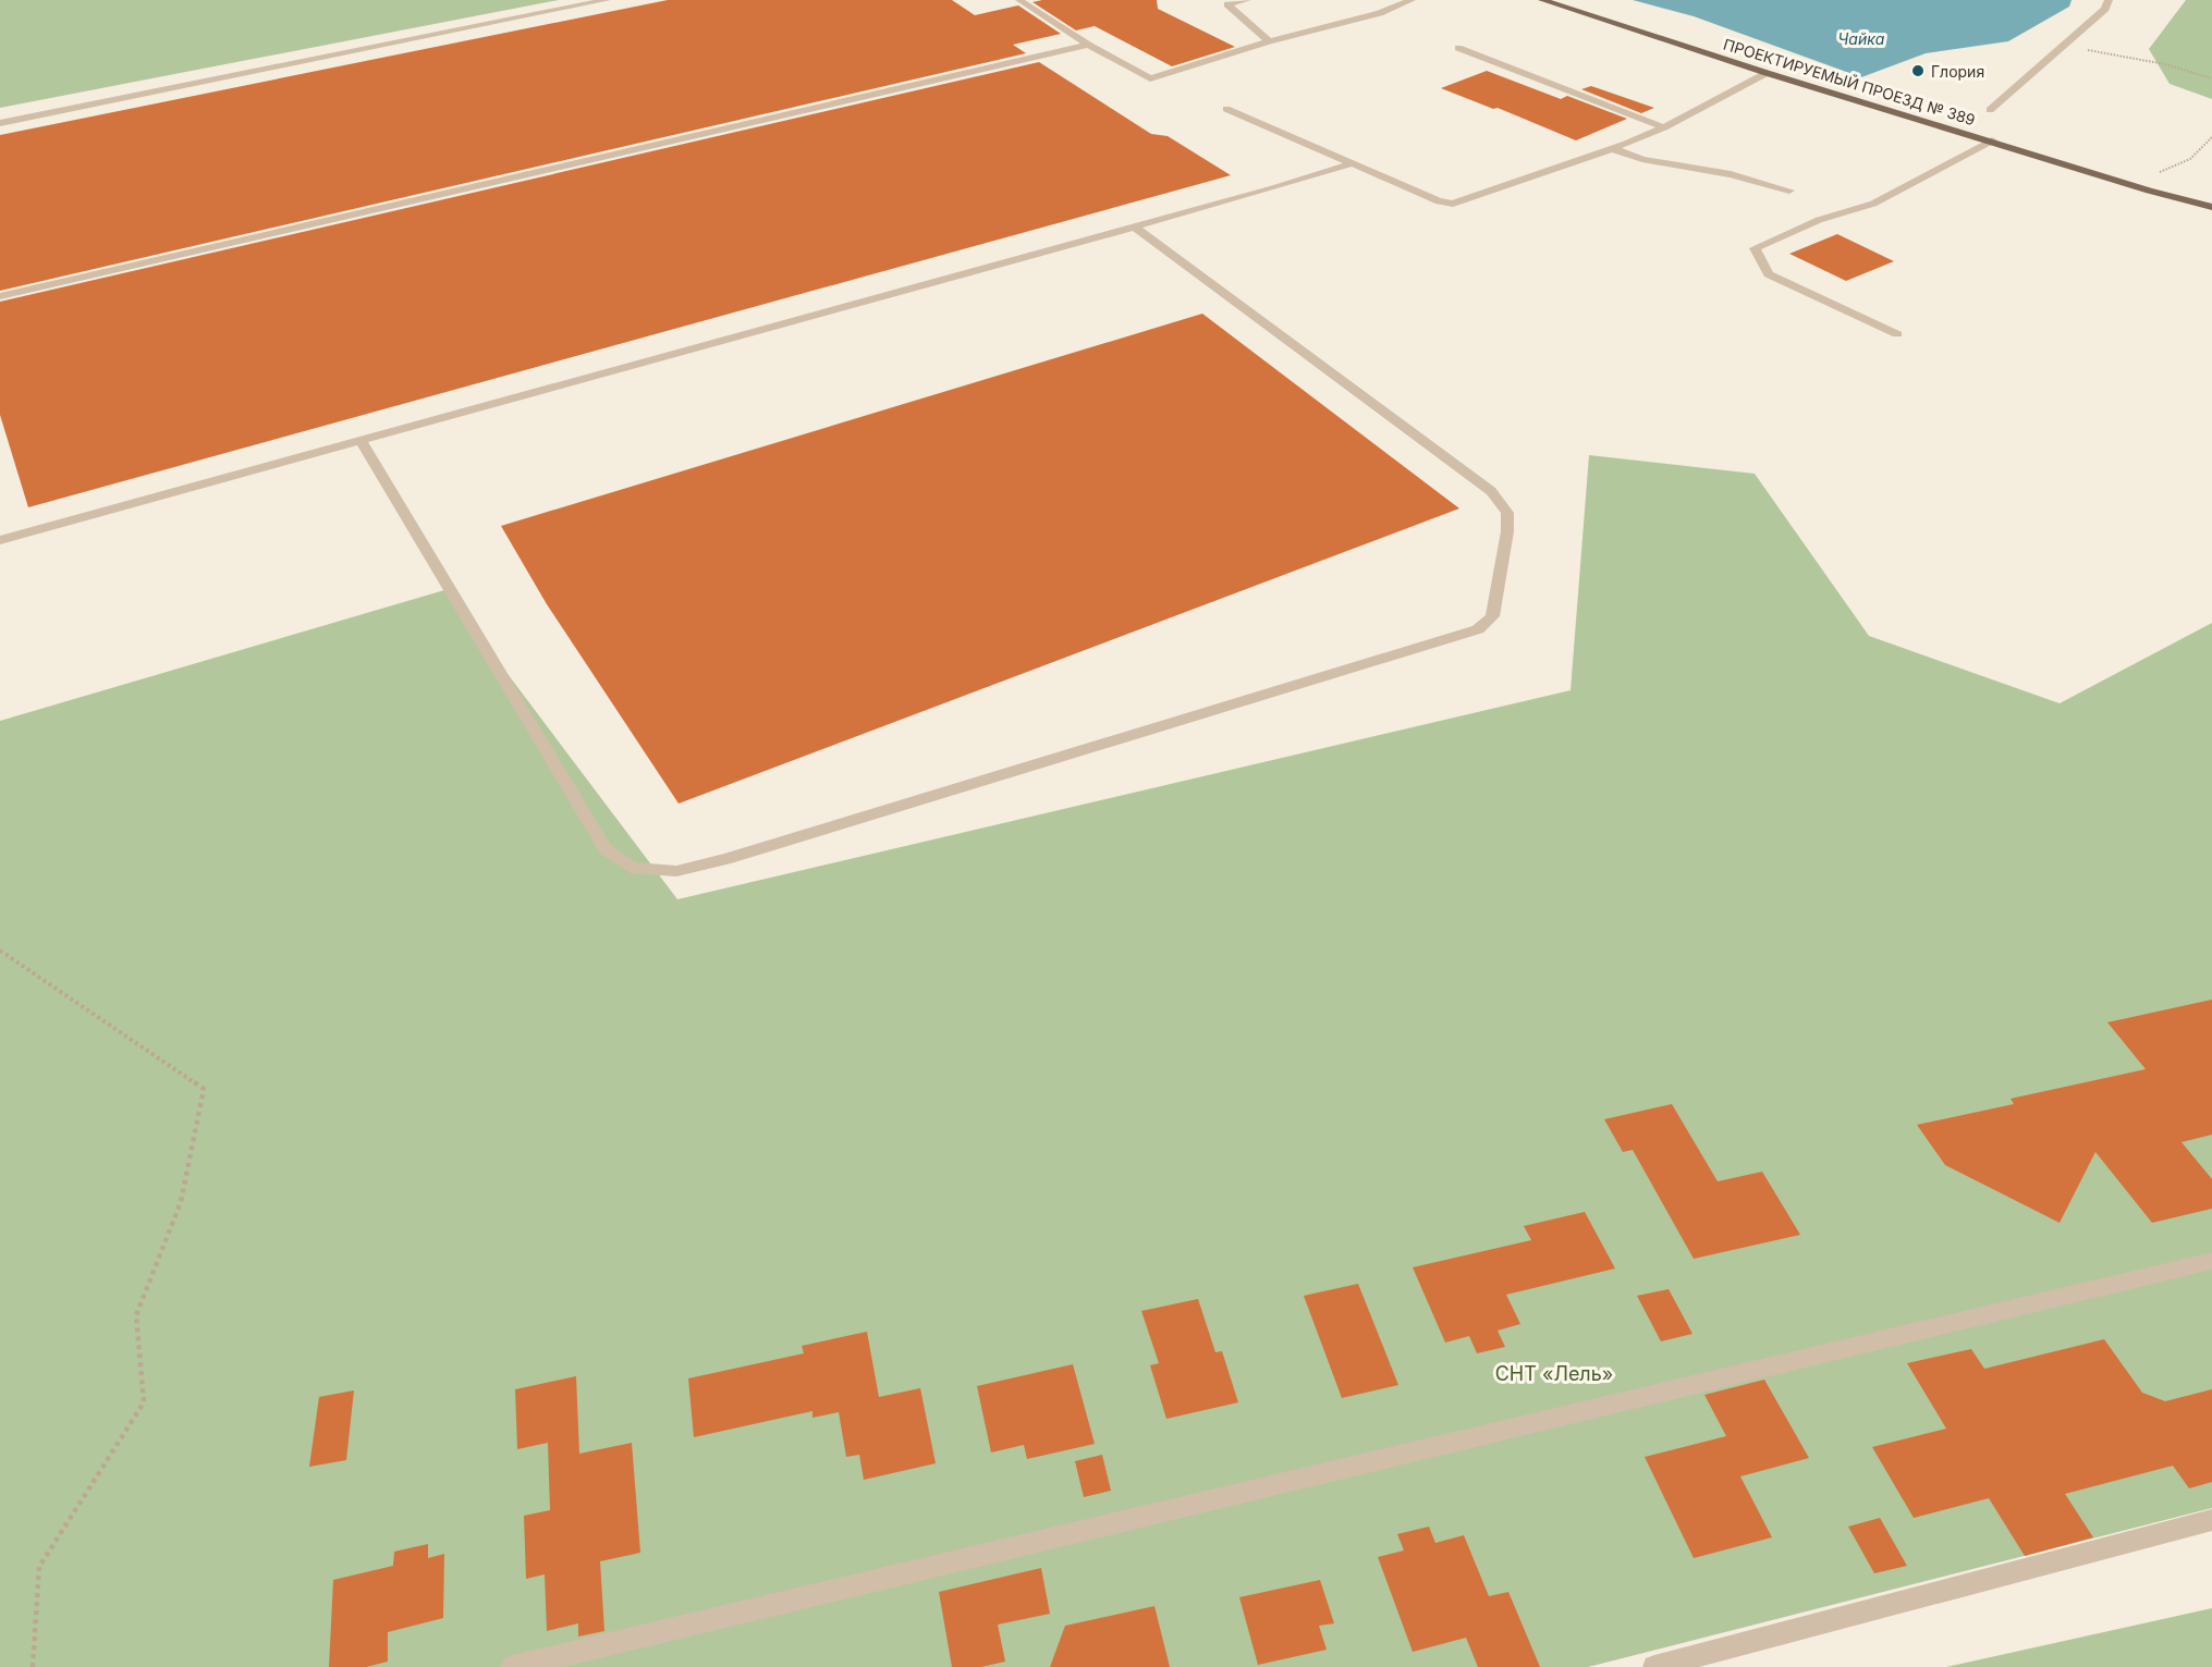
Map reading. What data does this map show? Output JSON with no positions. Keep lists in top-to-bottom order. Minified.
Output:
{"streets":{"main road":["ПРОЕКТИРУЕМЫЙ ПРОЕЗД № 389"]},"water":["Чайка"],"parks":["СНТ «Лель»"],"places":["Глория"]}
